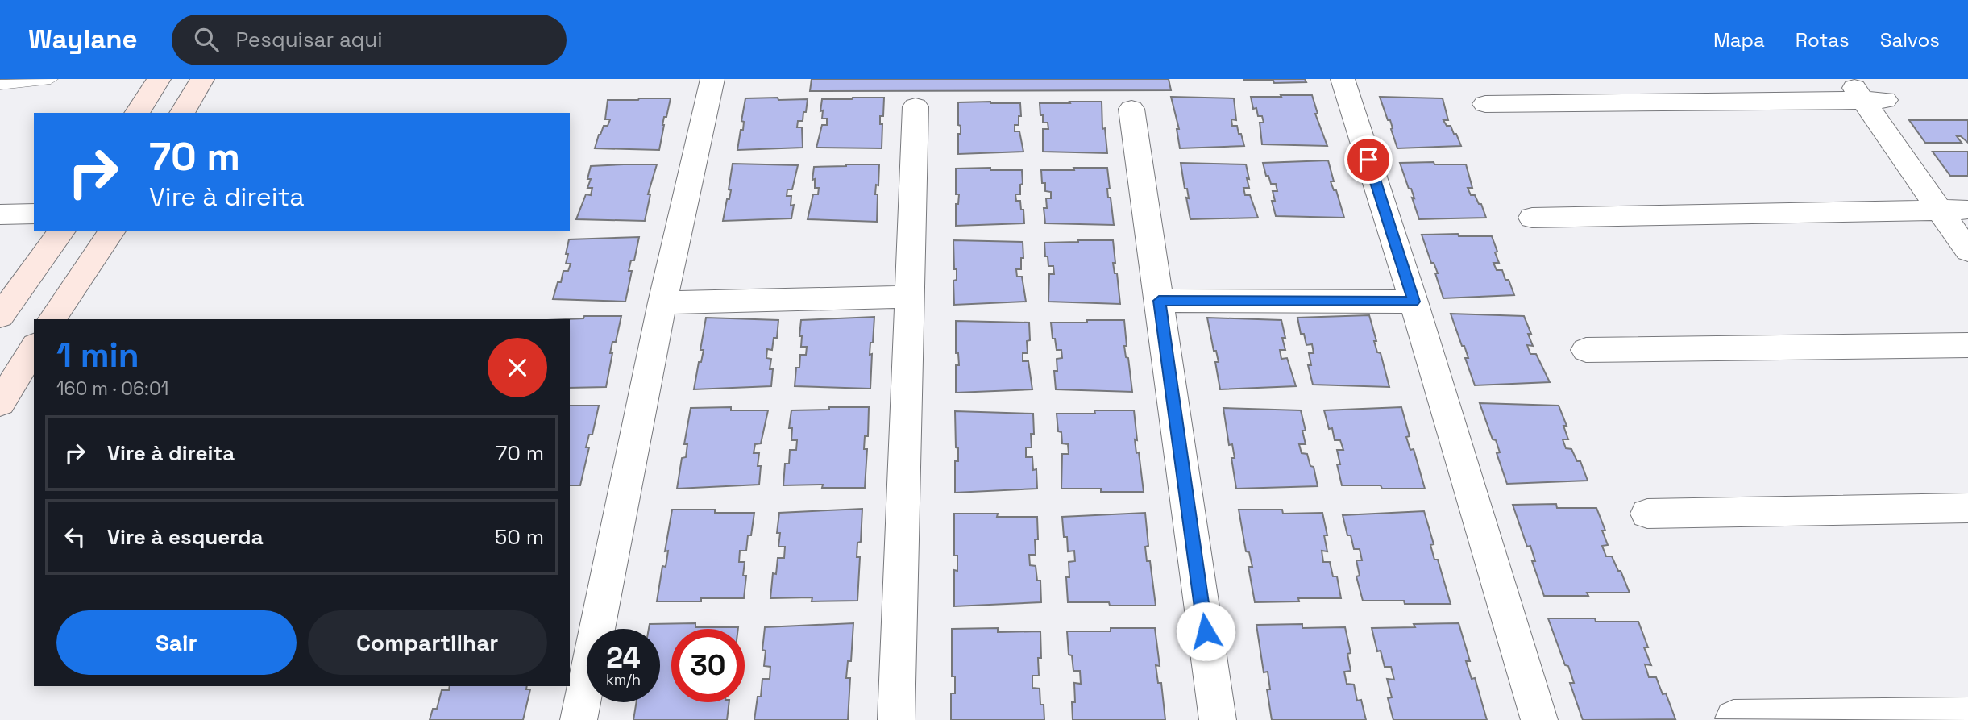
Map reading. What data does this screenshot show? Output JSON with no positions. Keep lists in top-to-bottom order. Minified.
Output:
{"page":{"header":"Waylane","search":"Pesquisar aqui","nav":["Mapa","Rotas","Salvos"],"turn":["70 m","Vire à direita"],"heading":["1 min","160 m · 06:01"],"list":[{"name":"Vire à direita","value":"70 m"},{"name":"Vire à esquerda","value":"50 m"}],"buttons":["Sair","Compartilhar"],"speed":"24 km/h","limit":"30"}}
